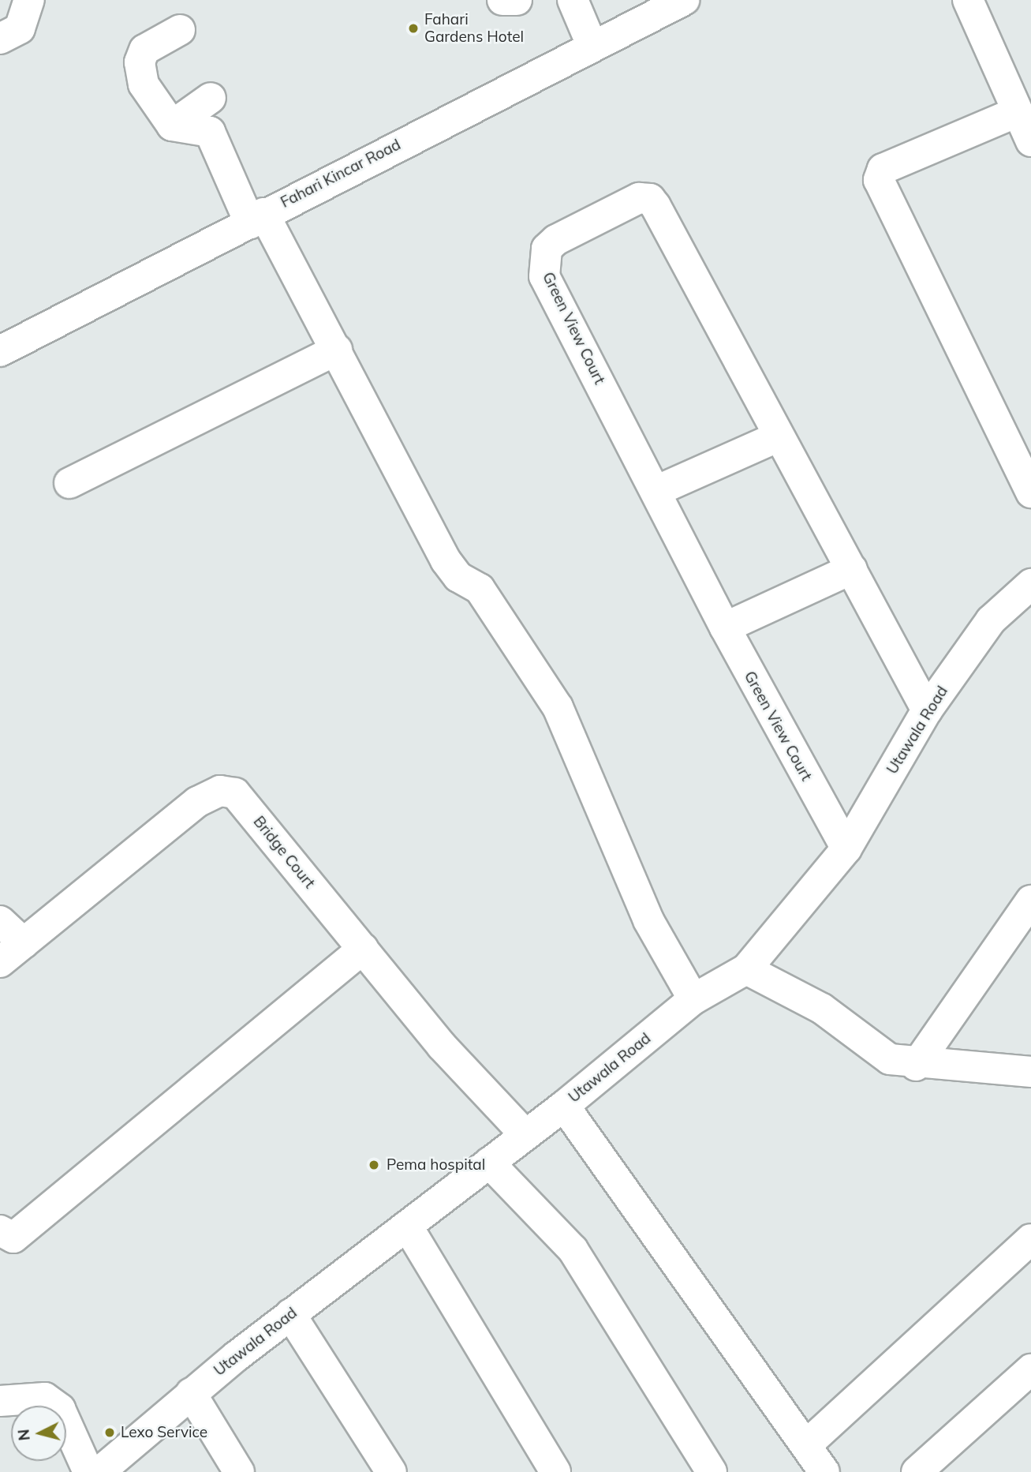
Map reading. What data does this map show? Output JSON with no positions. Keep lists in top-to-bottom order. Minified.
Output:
{"streets":{"street":["Fahari Kincar Road","Green View Court","Utawala Road","Bridge Court"]},"crossings":[["Green View Court","Utawala Road"],["Utawala Road","Bridge Court"]],"places":["Fahari Gardens Hotel","Pema hospital","Lexo Service"],"north":"left"}
